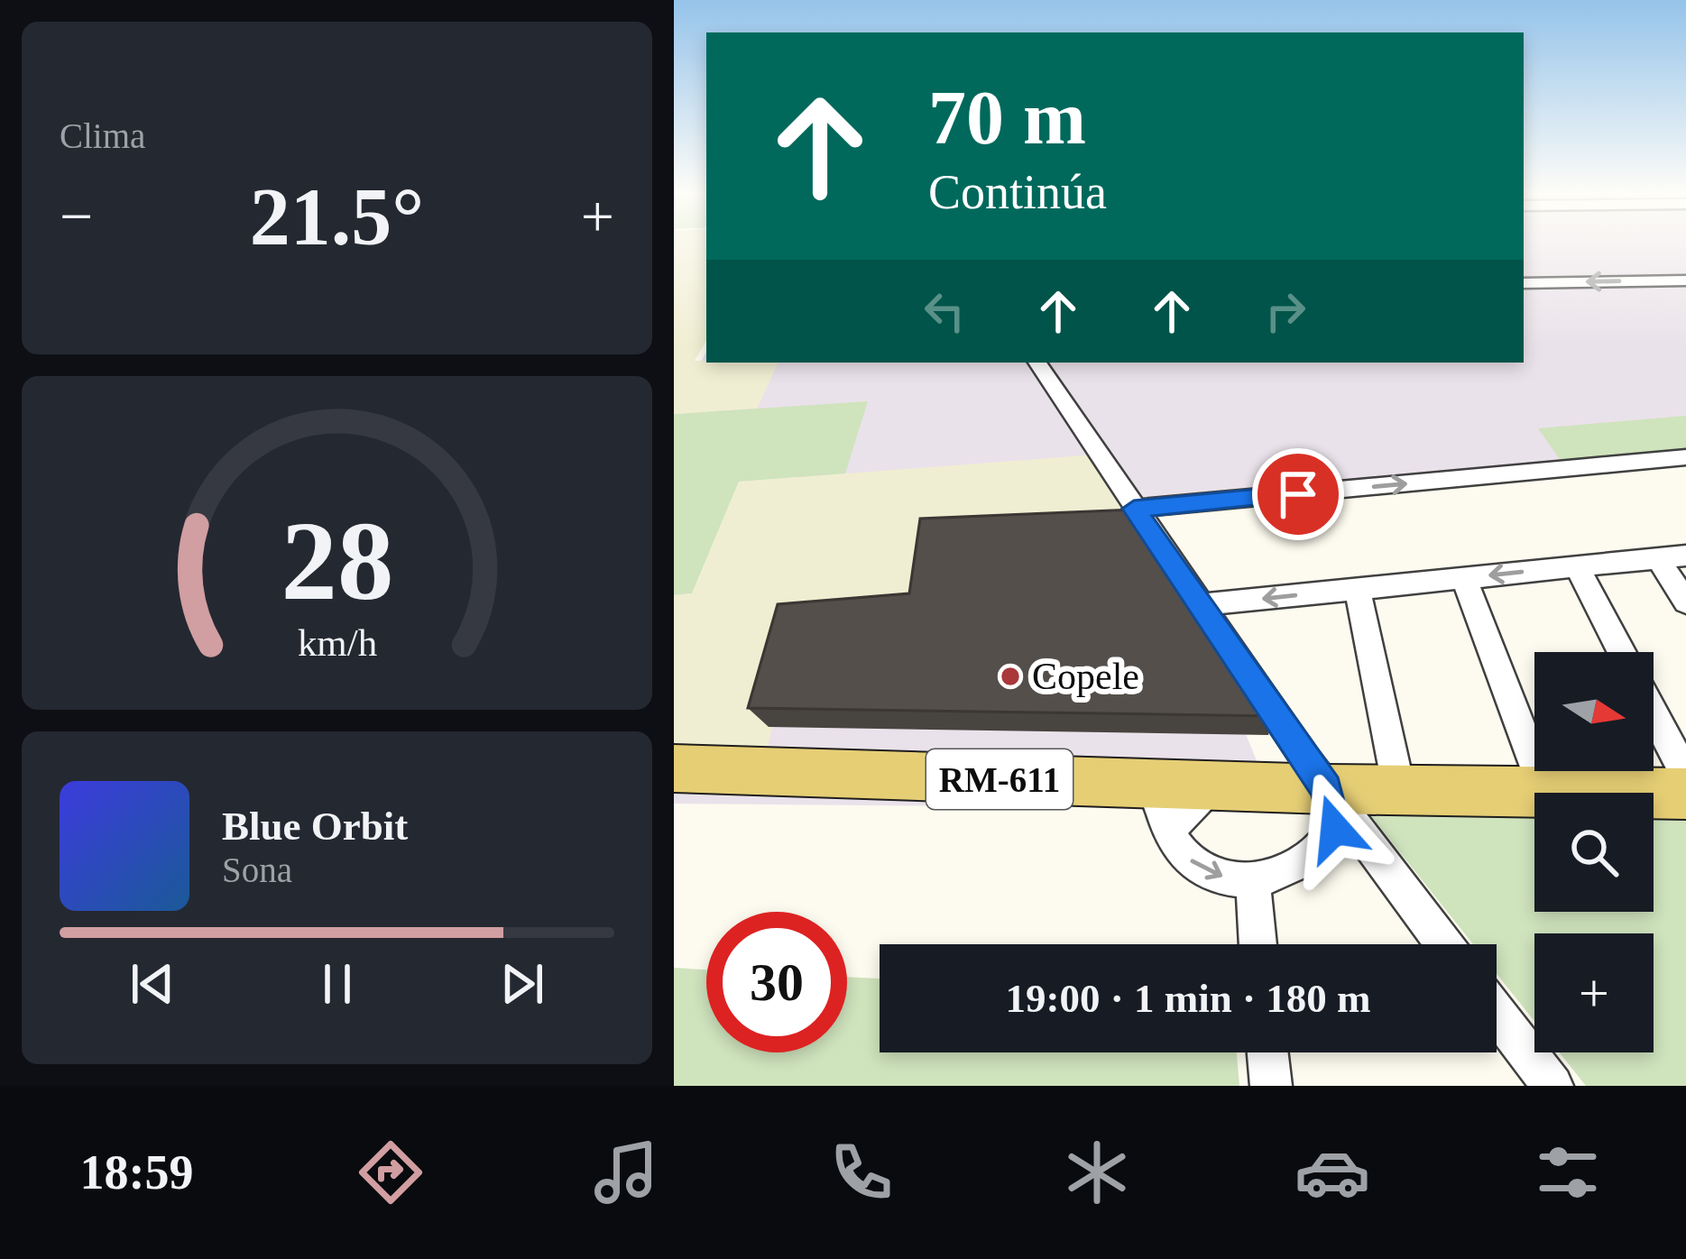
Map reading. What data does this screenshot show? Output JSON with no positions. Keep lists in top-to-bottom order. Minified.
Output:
{"streets":{"main road":["RM-611"]},"places":["Copele"],"north":"right","page":{"tile":"Clima","turn":["70 m","Continúa"],"heat":["−","21.5°","+"],"map_buttons":"+","song":["Blue Orbit","Sona"],"limit":"30","trip":"19:00 · 1 min · 180 m","tabs":"18:59","gauge":["28","km/h"]}}
